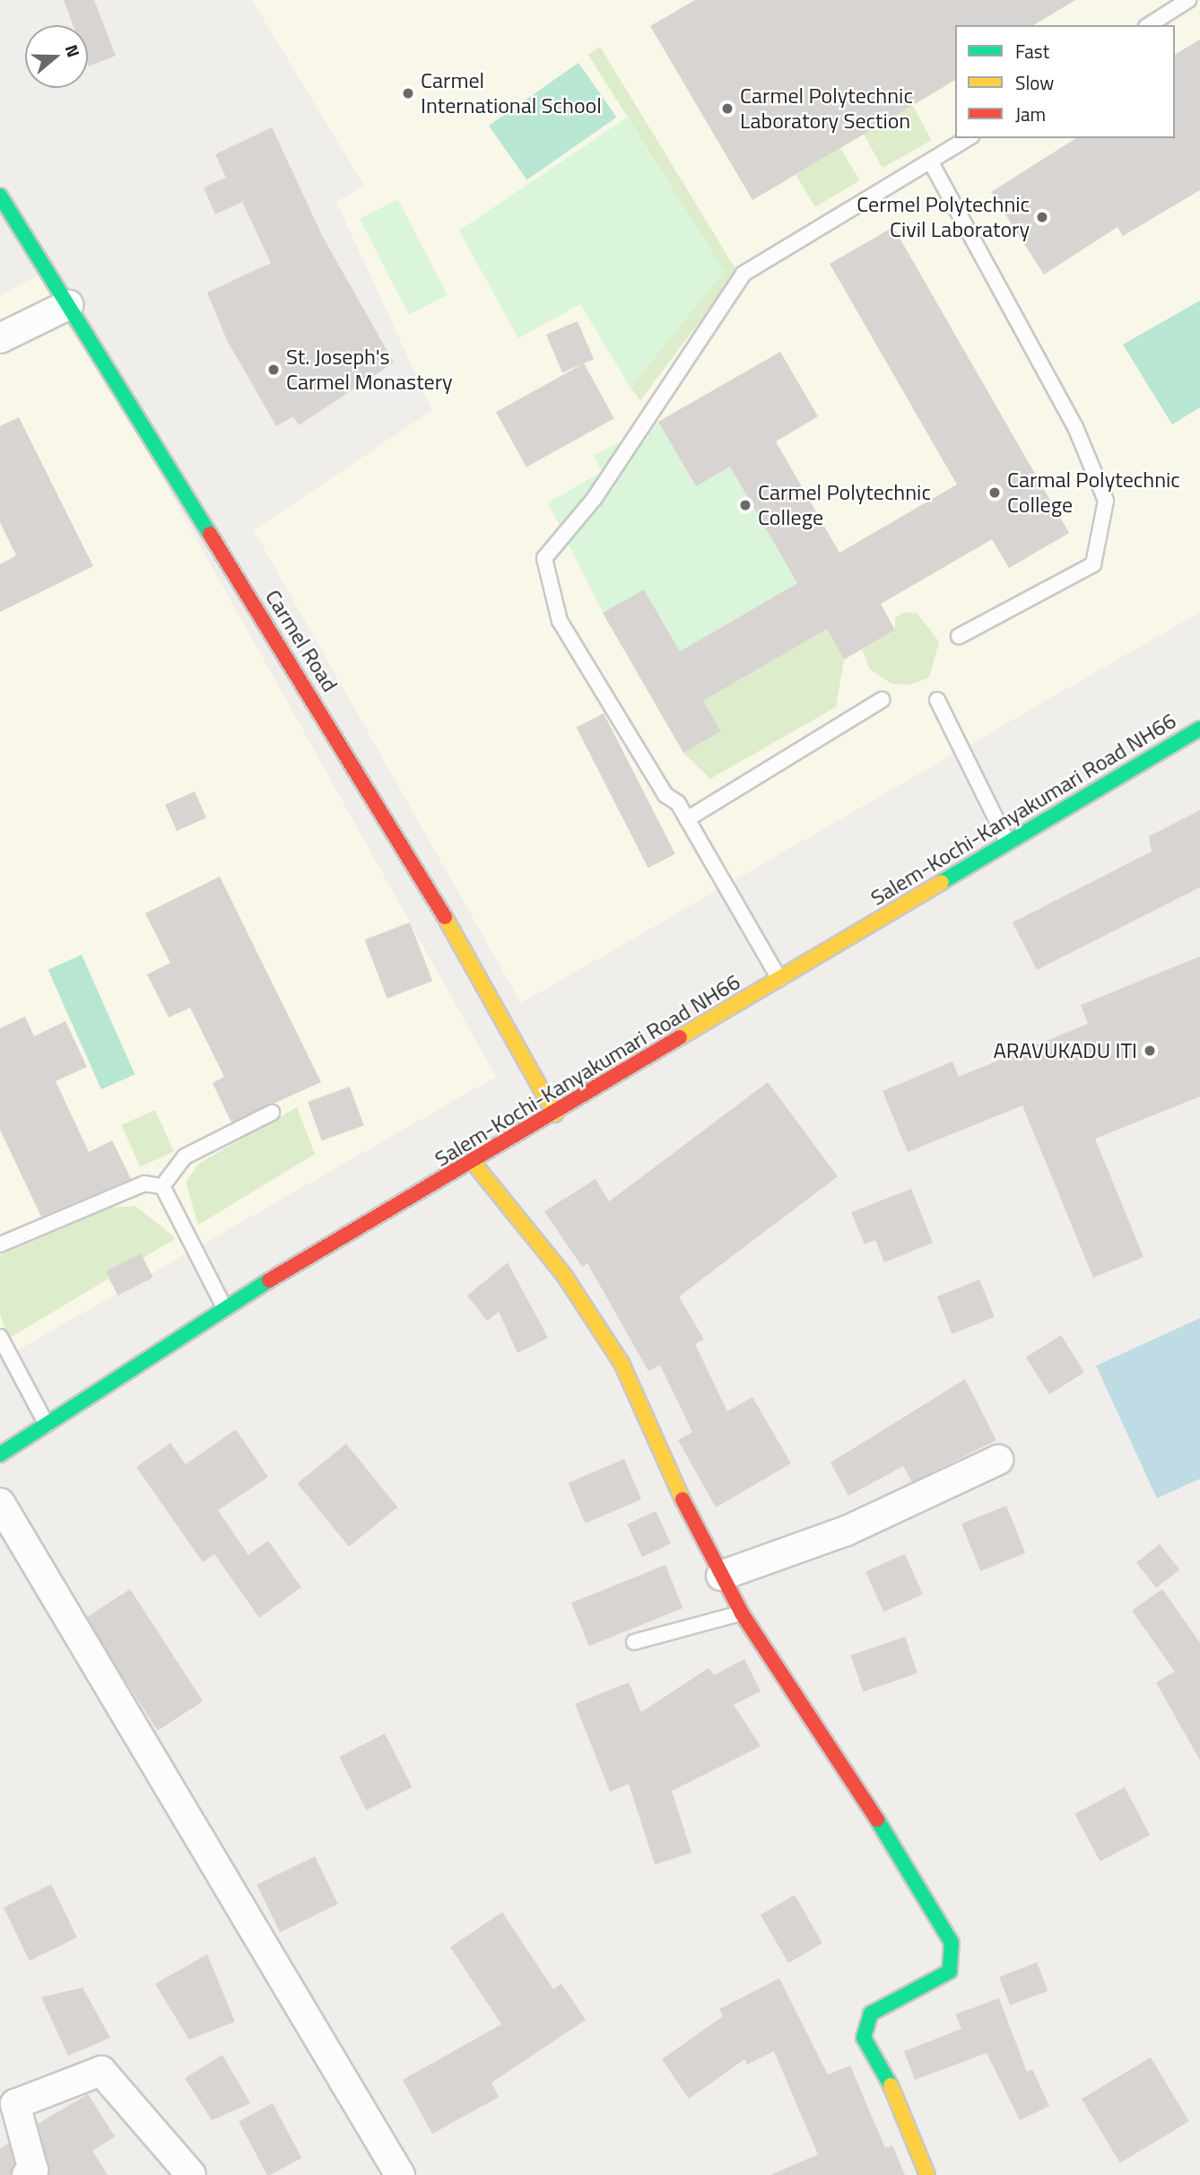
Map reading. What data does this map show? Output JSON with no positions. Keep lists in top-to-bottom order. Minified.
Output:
{"streets":{"main road":["Carmel Road","Salem-Kochi-Kanyakumari Road NH66"]},"crossings":[["Carmel Road","Salem-Kochi-Kanyakumari Road NH66"]],"places":["Carmel International School","Carmel Polytechnic Laboratory Section","Cermel Polytechnic Civil Laboratory","St. Joseph's Carmel Monastery","Carmal Polytechnic College","Carmel Polytechnic College","ARAVUKADU ITI"],"legend":["Fast","Slow","Jam"],"north":"right"}
